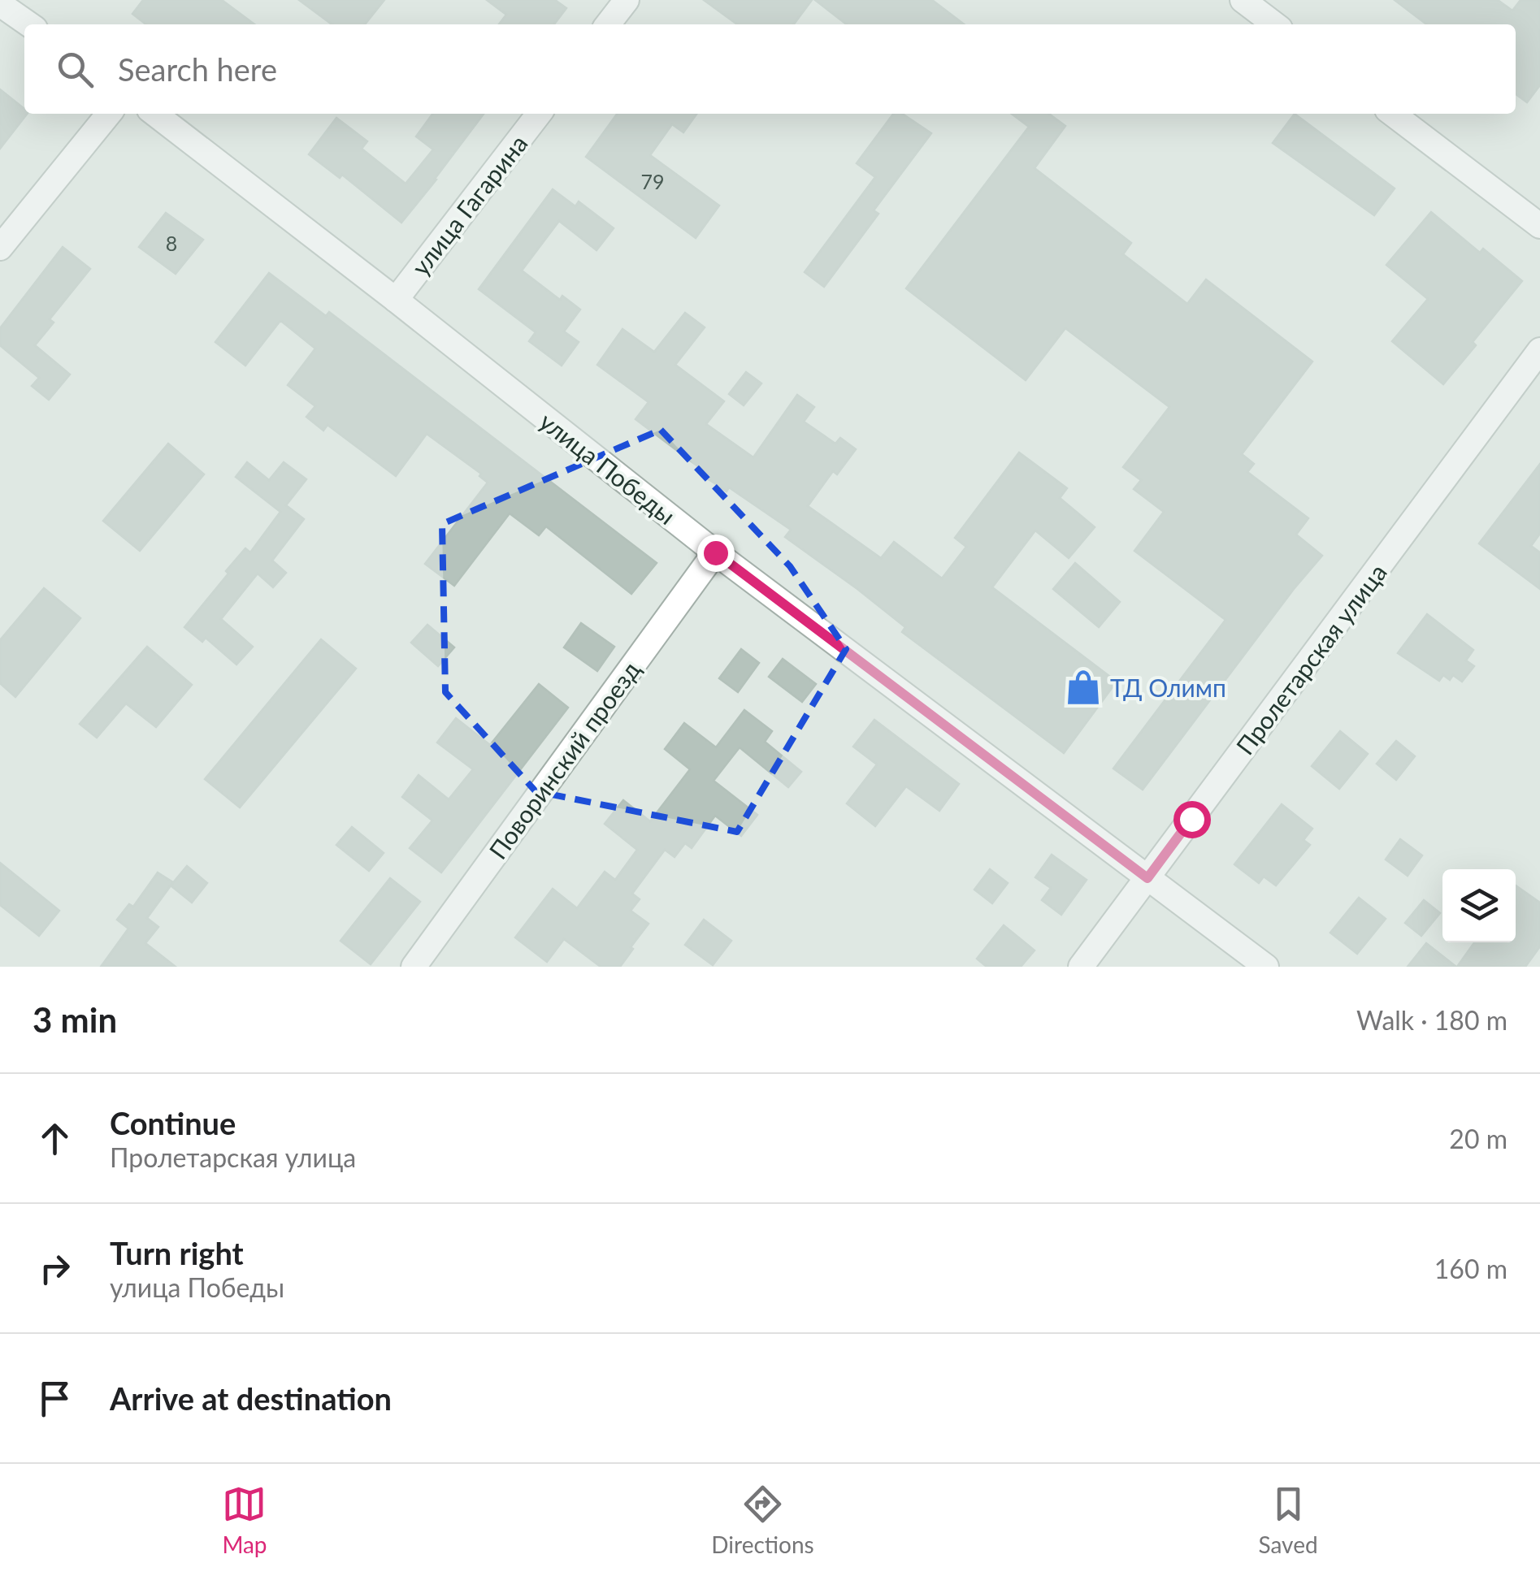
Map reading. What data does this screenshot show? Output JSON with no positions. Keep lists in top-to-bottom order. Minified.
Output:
{"streets":{"street":["улица Гагарина","улица Победы","Пролетарская улица","Поворинский проезд"]},"crossings":[["улица Гагарина","улица Победы"],["улица Победы","Пролетарская улица"],["улица Победы","Поворинский проезд"]],"places":{"shop":["ТД Олимп"]},"house_numbers":["79","8"],"page":{"search":"Search here","heading":["3 min","Walk · 180 m"],"list":[["Continue","Пролетарская улица","20 m"],["Turn right","улица Победы","160 m"],"Arrive at destination"],"nav":["Map","Directions","Saved"]}}
